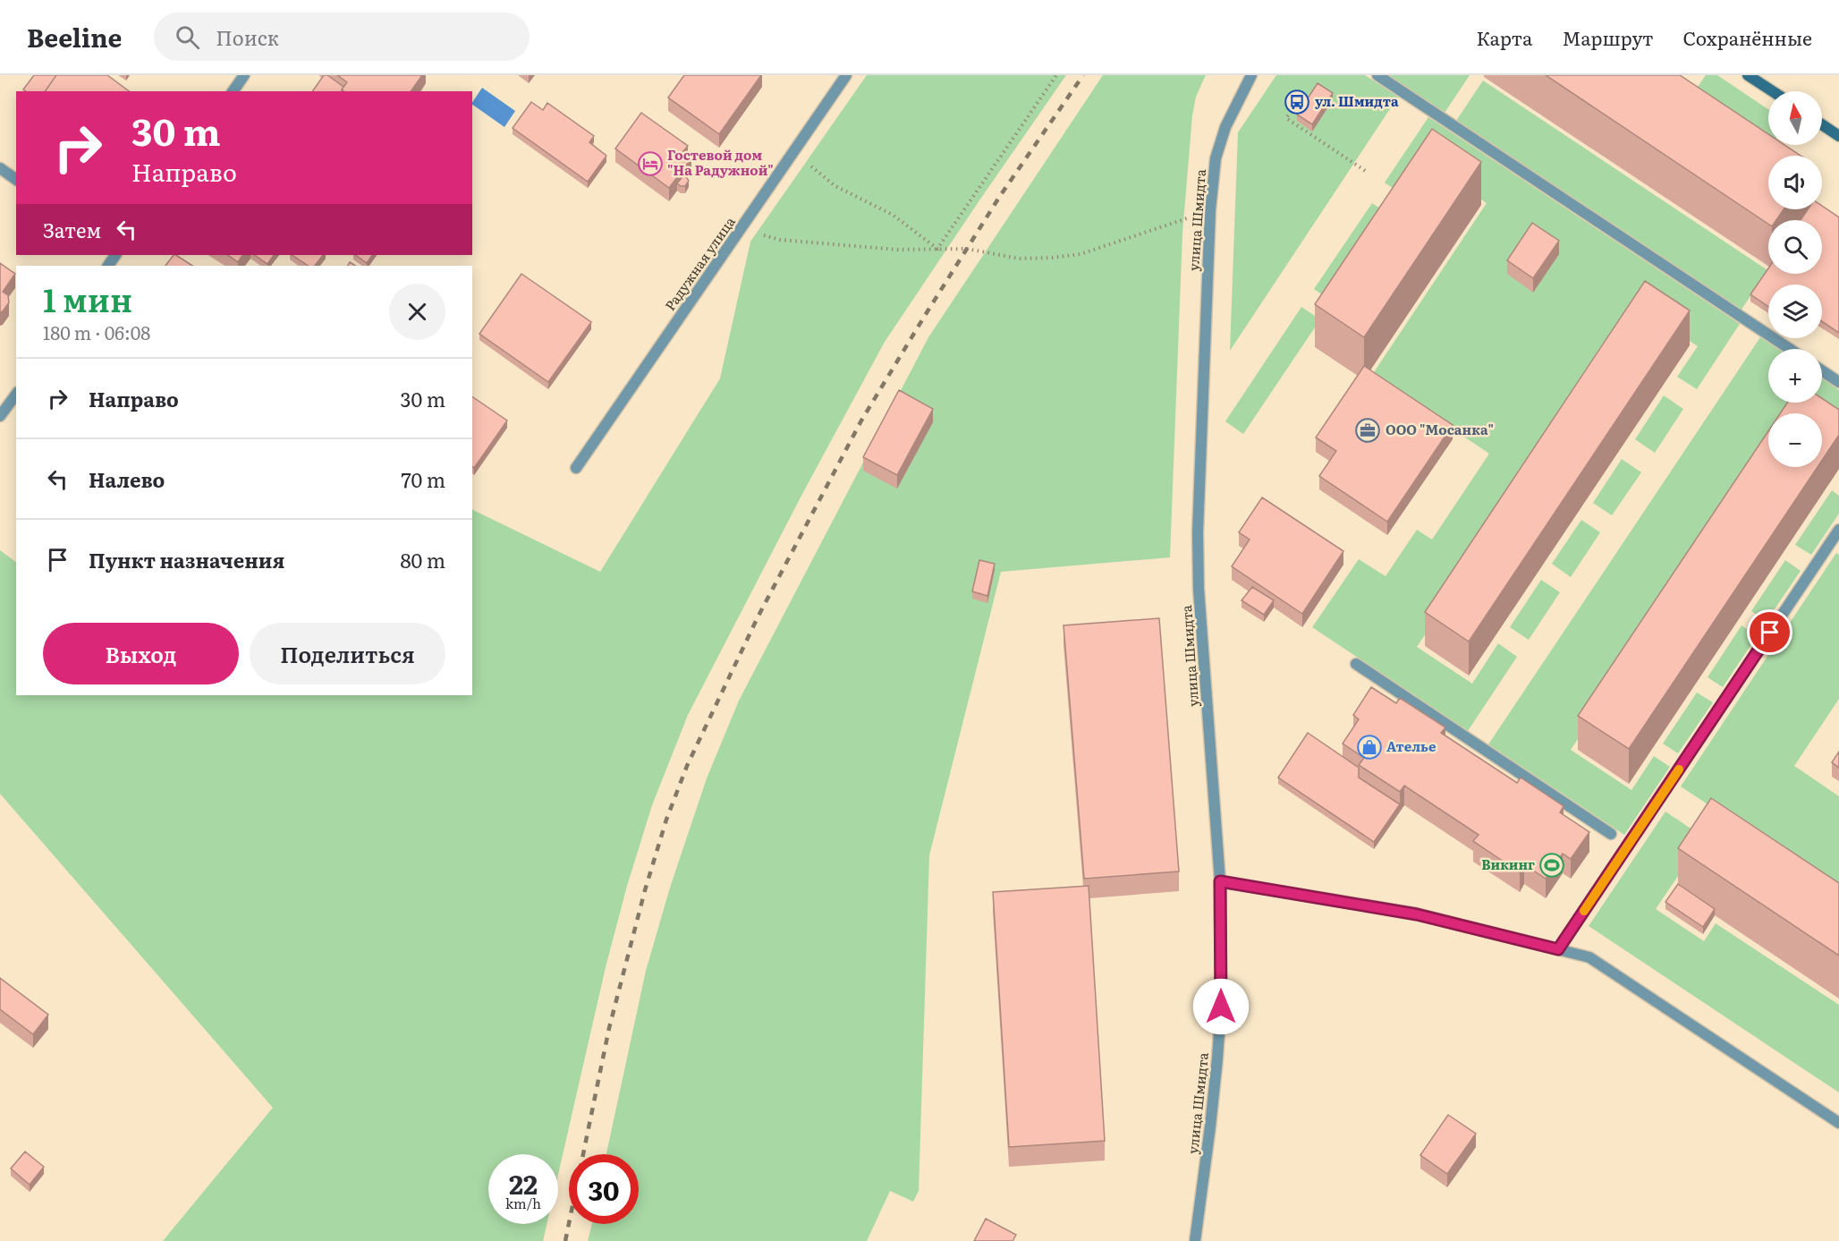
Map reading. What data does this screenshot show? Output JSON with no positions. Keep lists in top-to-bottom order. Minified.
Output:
{"streets":{"street":["улица Шмидта","Радужная улица"]},"places":{"bus stop":["ул. Шмидта"],"hotel":["Гостевой дом \"На Радужной\""],"office":["ООО \"Мосанка\""],"shop":["Ателье"],"sports":["Викинг"]},"north":"top","page":{"header":"Beeline","search":"Поиск","nav":["Карта","Маршрут","Сохранённые"],"map_buttons":["+","−"],"turn":["30 m","Направо"],"then":"Затем","heading":["1 мин","180 m · 06:08"],"list":[{"name":"Направо","value":"30 m"},{"name":"Налево","value":"70 m"},{"name":"Пункт назначения","value":"80 m"}],"buttons":["Выход","Поделиться"],"speed":"22 km/h","limit":"30"}}
